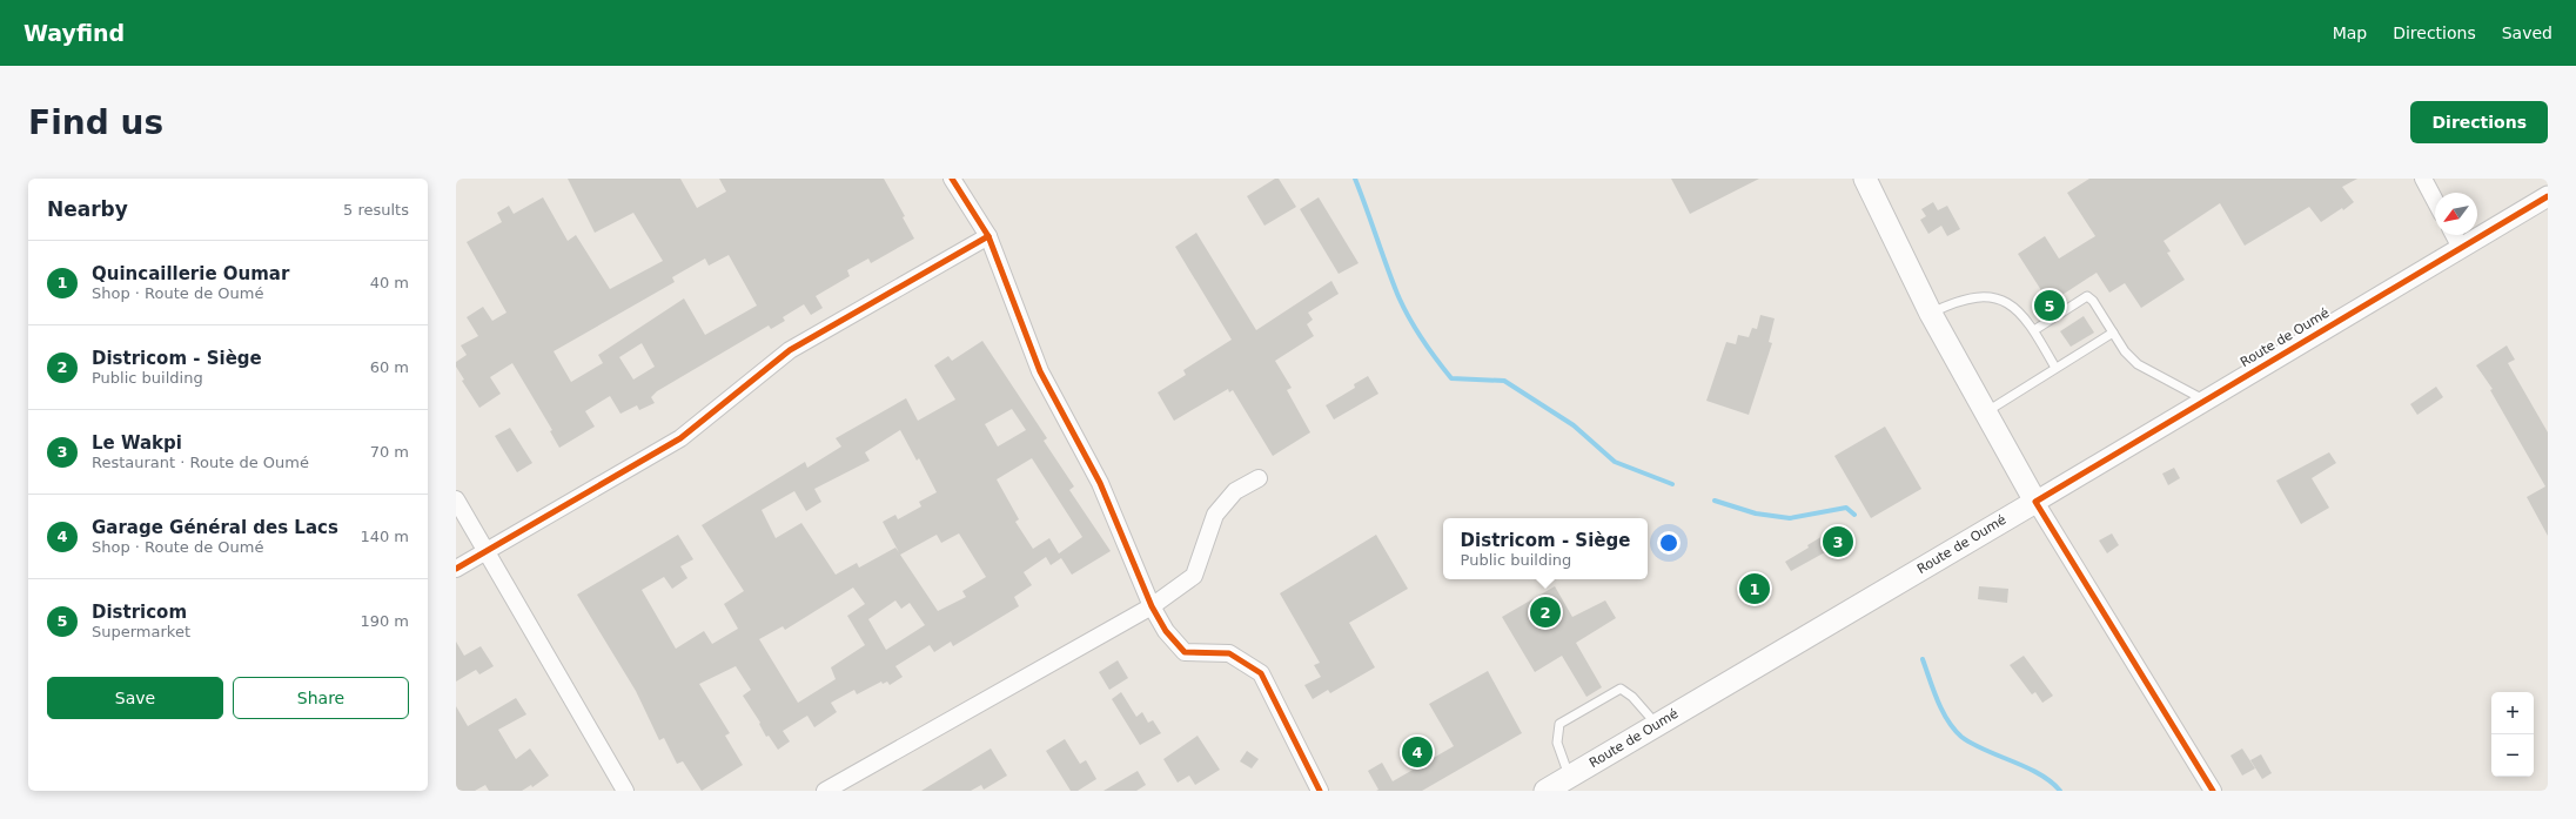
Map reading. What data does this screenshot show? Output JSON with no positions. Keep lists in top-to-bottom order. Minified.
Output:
{"streets":{"main road":["Route de Oumé"]},"north":"bottom left","page":{"header":"Wayfind","nav":["Map","Directions","Saved"],"buttons":["Directions",["Save","Share"]],"title":"Find us","heading":["Nearby","5 results"],"list":[{"mark":"1","name":"Quincaillerie Oumar","note":"Shop · Route de Oumé","value":"40 m"},{"mark":"2","name":"Districom - Siège","note":"Public building","value":"60 m"},{"mark":"3","name":"Le Wakpi","note":"Restaurant · Route de Oumé","value":"70 m"},{"mark":"4","name":"Garage Général des Lacs","note":"Shop · Route de Oumé","value":"140 m"},{"mark":"5","name":"Districom","note":"Supermarket","value":"190 m"}],"pins":["5","3","1","2","4"],"popup":["Districom - Siège","Public building"],"map_buttons":["+","−"]}}
